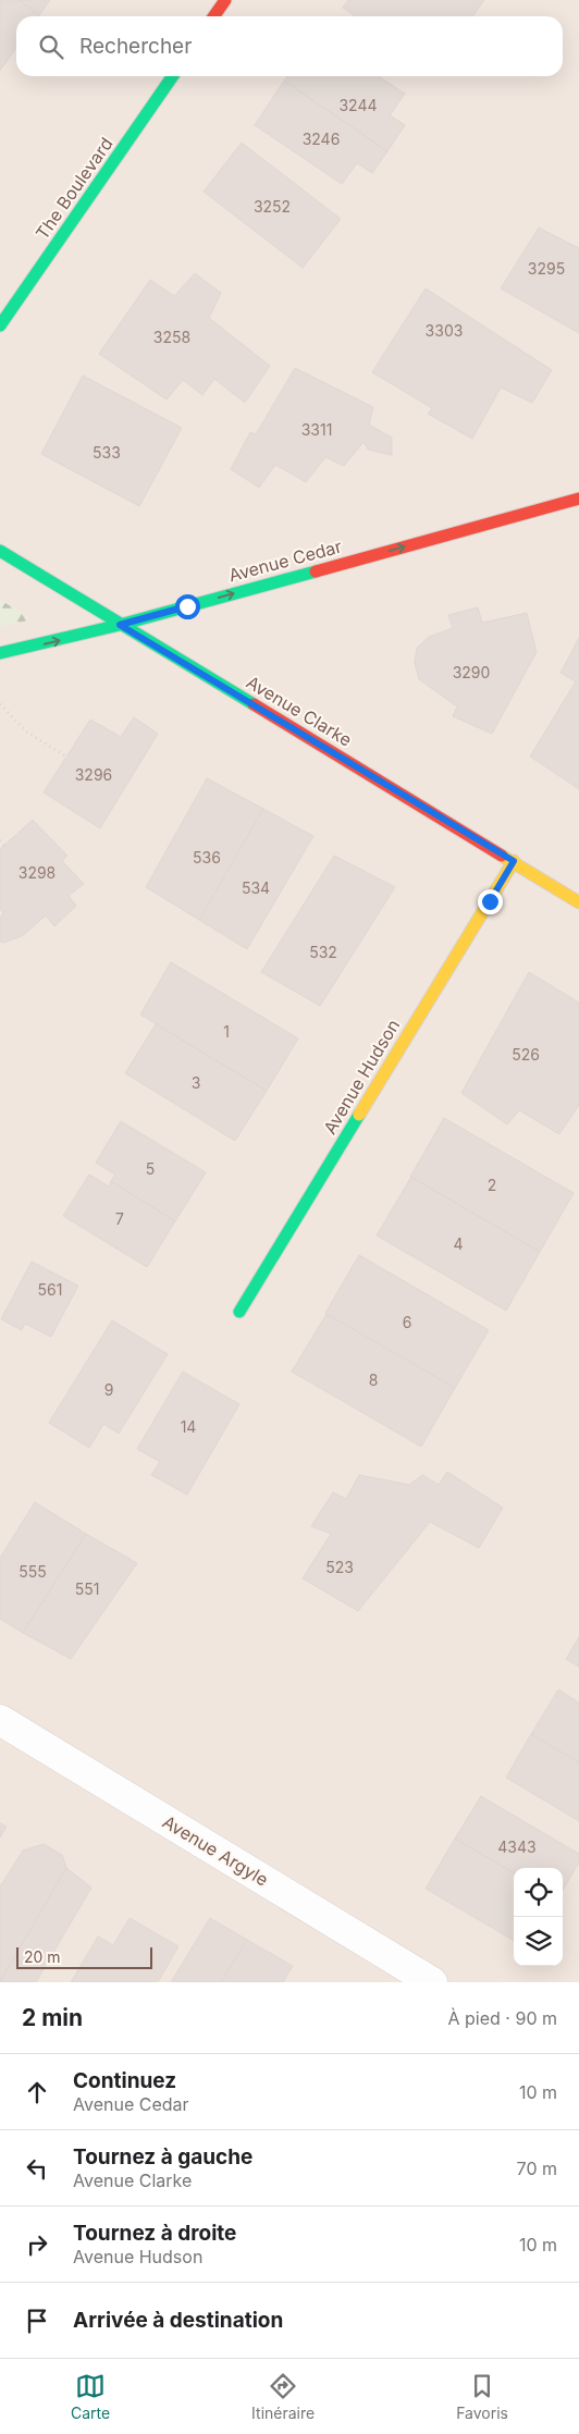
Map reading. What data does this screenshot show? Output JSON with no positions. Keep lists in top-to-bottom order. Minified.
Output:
{"streets":{"street":["The Boulevard","Avenue Cedar","Avenue Clarke","Avenue Hudson","Avenue Argyle"]},"crossings":[["Avenue Cedar","Avenue Clarke"],["Avenue Clarke","Avenue Hudson"]],"one_way":["Avenue Cedar"],"house_numbers":["3244","3246","3252","3295","3303","3258","3311","533","3290","3296","536","3298","534","532","1","526","3","5","2","7","4","561","6","8","9","14","523","555","551","4343"],"scale_bar":"20 m","page":{"search":"Rechercher","scale":"20 m","heading":["2 min","À pied · 90 m"],"list":[["Continuez","Avenue Cedar","10 m"],["Tournez à gauche","Avenue Clarke","70 m"],["Tournez à droite","Avenue Hudson","10 m"],"Arrivée à destination"],"nav":["Carte","Itinéraire","Favoris"]}}
